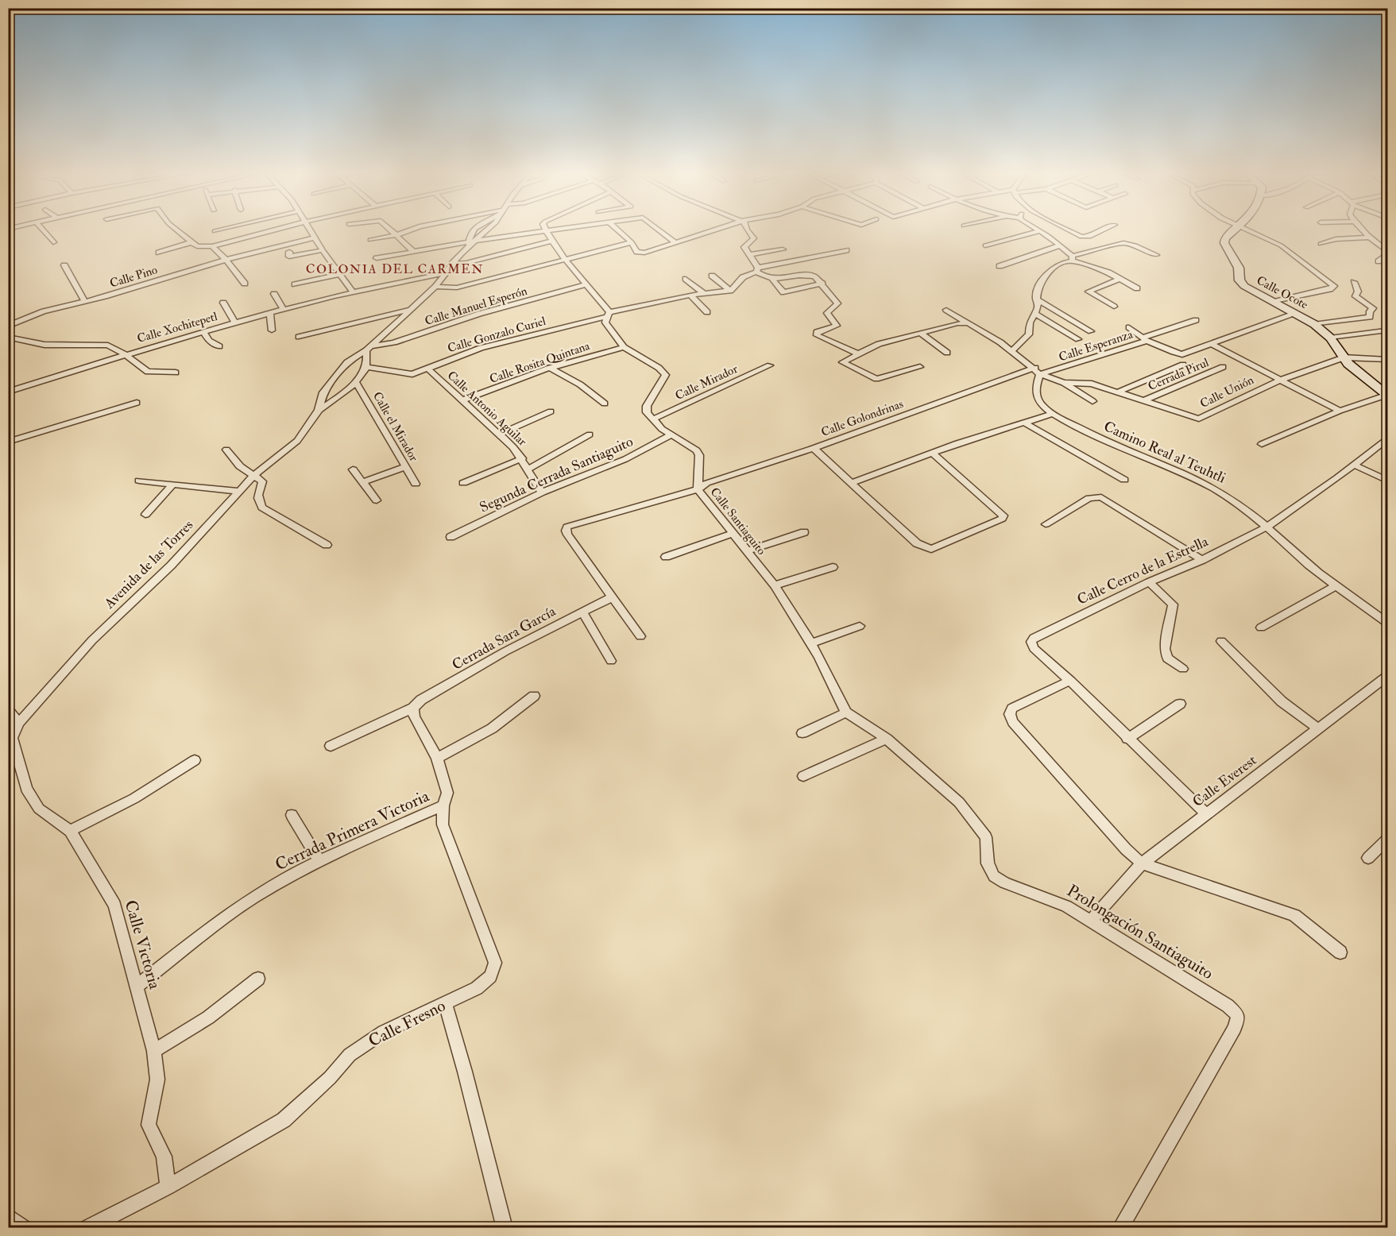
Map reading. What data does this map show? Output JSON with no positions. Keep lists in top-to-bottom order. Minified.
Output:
{"streets":{"street":["Calle Pino","Calle Ocote","Calle Manuel Esperón","Calle Xochitepetl","Calle Gonzalo Curiel","Calle Esperanza","Calle Rosita Quintana","Cerrada Pirul","Calle Mirador","Calle Unión","Calle Antonio Aguilar","Calle Golondrinas","Calle el Mirador","Camino Real al Teuhtli","Segunda Cerrada Santiaguito","Calle Santiaguito","Avenida de las Torres","Calle Cerro de la Estrella","Cerrada Sara García","Calle Everest","Cerrada Primera Victoria","Prolongación Santiaguito","Calle Victoria","Calle Fresno"]},"crossings":[["Calle Ocote","Calle Esperanza"],["Calle Ocote","Calle Unión"],["Calle Manuel Esperón","Avenida de las Torres"],["Calle Xochitepetl","Avenida de las Torres"],["Calle Gonzalo Curiel","Calle Antonio Aguilar"],["Calle Gonzalo Curiel","Avenida de las Torres"],["Calle Esperanza","Calle Unión"],["Calle Esperanza","Calle Golondrinas"],["Calle Esperanza","Camino Real al Teuhtli"],["Calle Rosita Quintana","Calle Antonio Aguilar"],["Cerrada Pirul","Calle Unión"],["Calle Mirador","Calle Santiaguito"],["Calle Unión","Calle Golondrinas"],["Calle Unión","Camino Real al Teuhtli"],["Calle Antonio Aguilar","Segunda Cerrada Santiaguito"],["Calle Golondrinas","Camino Real al Teuhtli"],["Calle Golondrinas","Calle Santiaguito"],["Calle Golondrinas","Cerrada Sara García"],["Calle el Mirador","Avenida de las Torres"],["Camino Real al Teuhtli","Calle Cerro de la Estrella"],["Segunda Cerrada Santiaguito","Calle Santiaguito"],["Calle Santiaguito","Prolongación Santiaguito"],["Cerrada Sara García","Calle Fresno"],["Calle Everest","Prolongación Santiaguito"],["Cerrada Primera Victoria","Calle Victoria"],["Cerrada Primera Victoria","Calle Fresno"],["Calle Victoria","Calle Fresno"]],"districts":["COLONIA DEL CARMEN"]}
